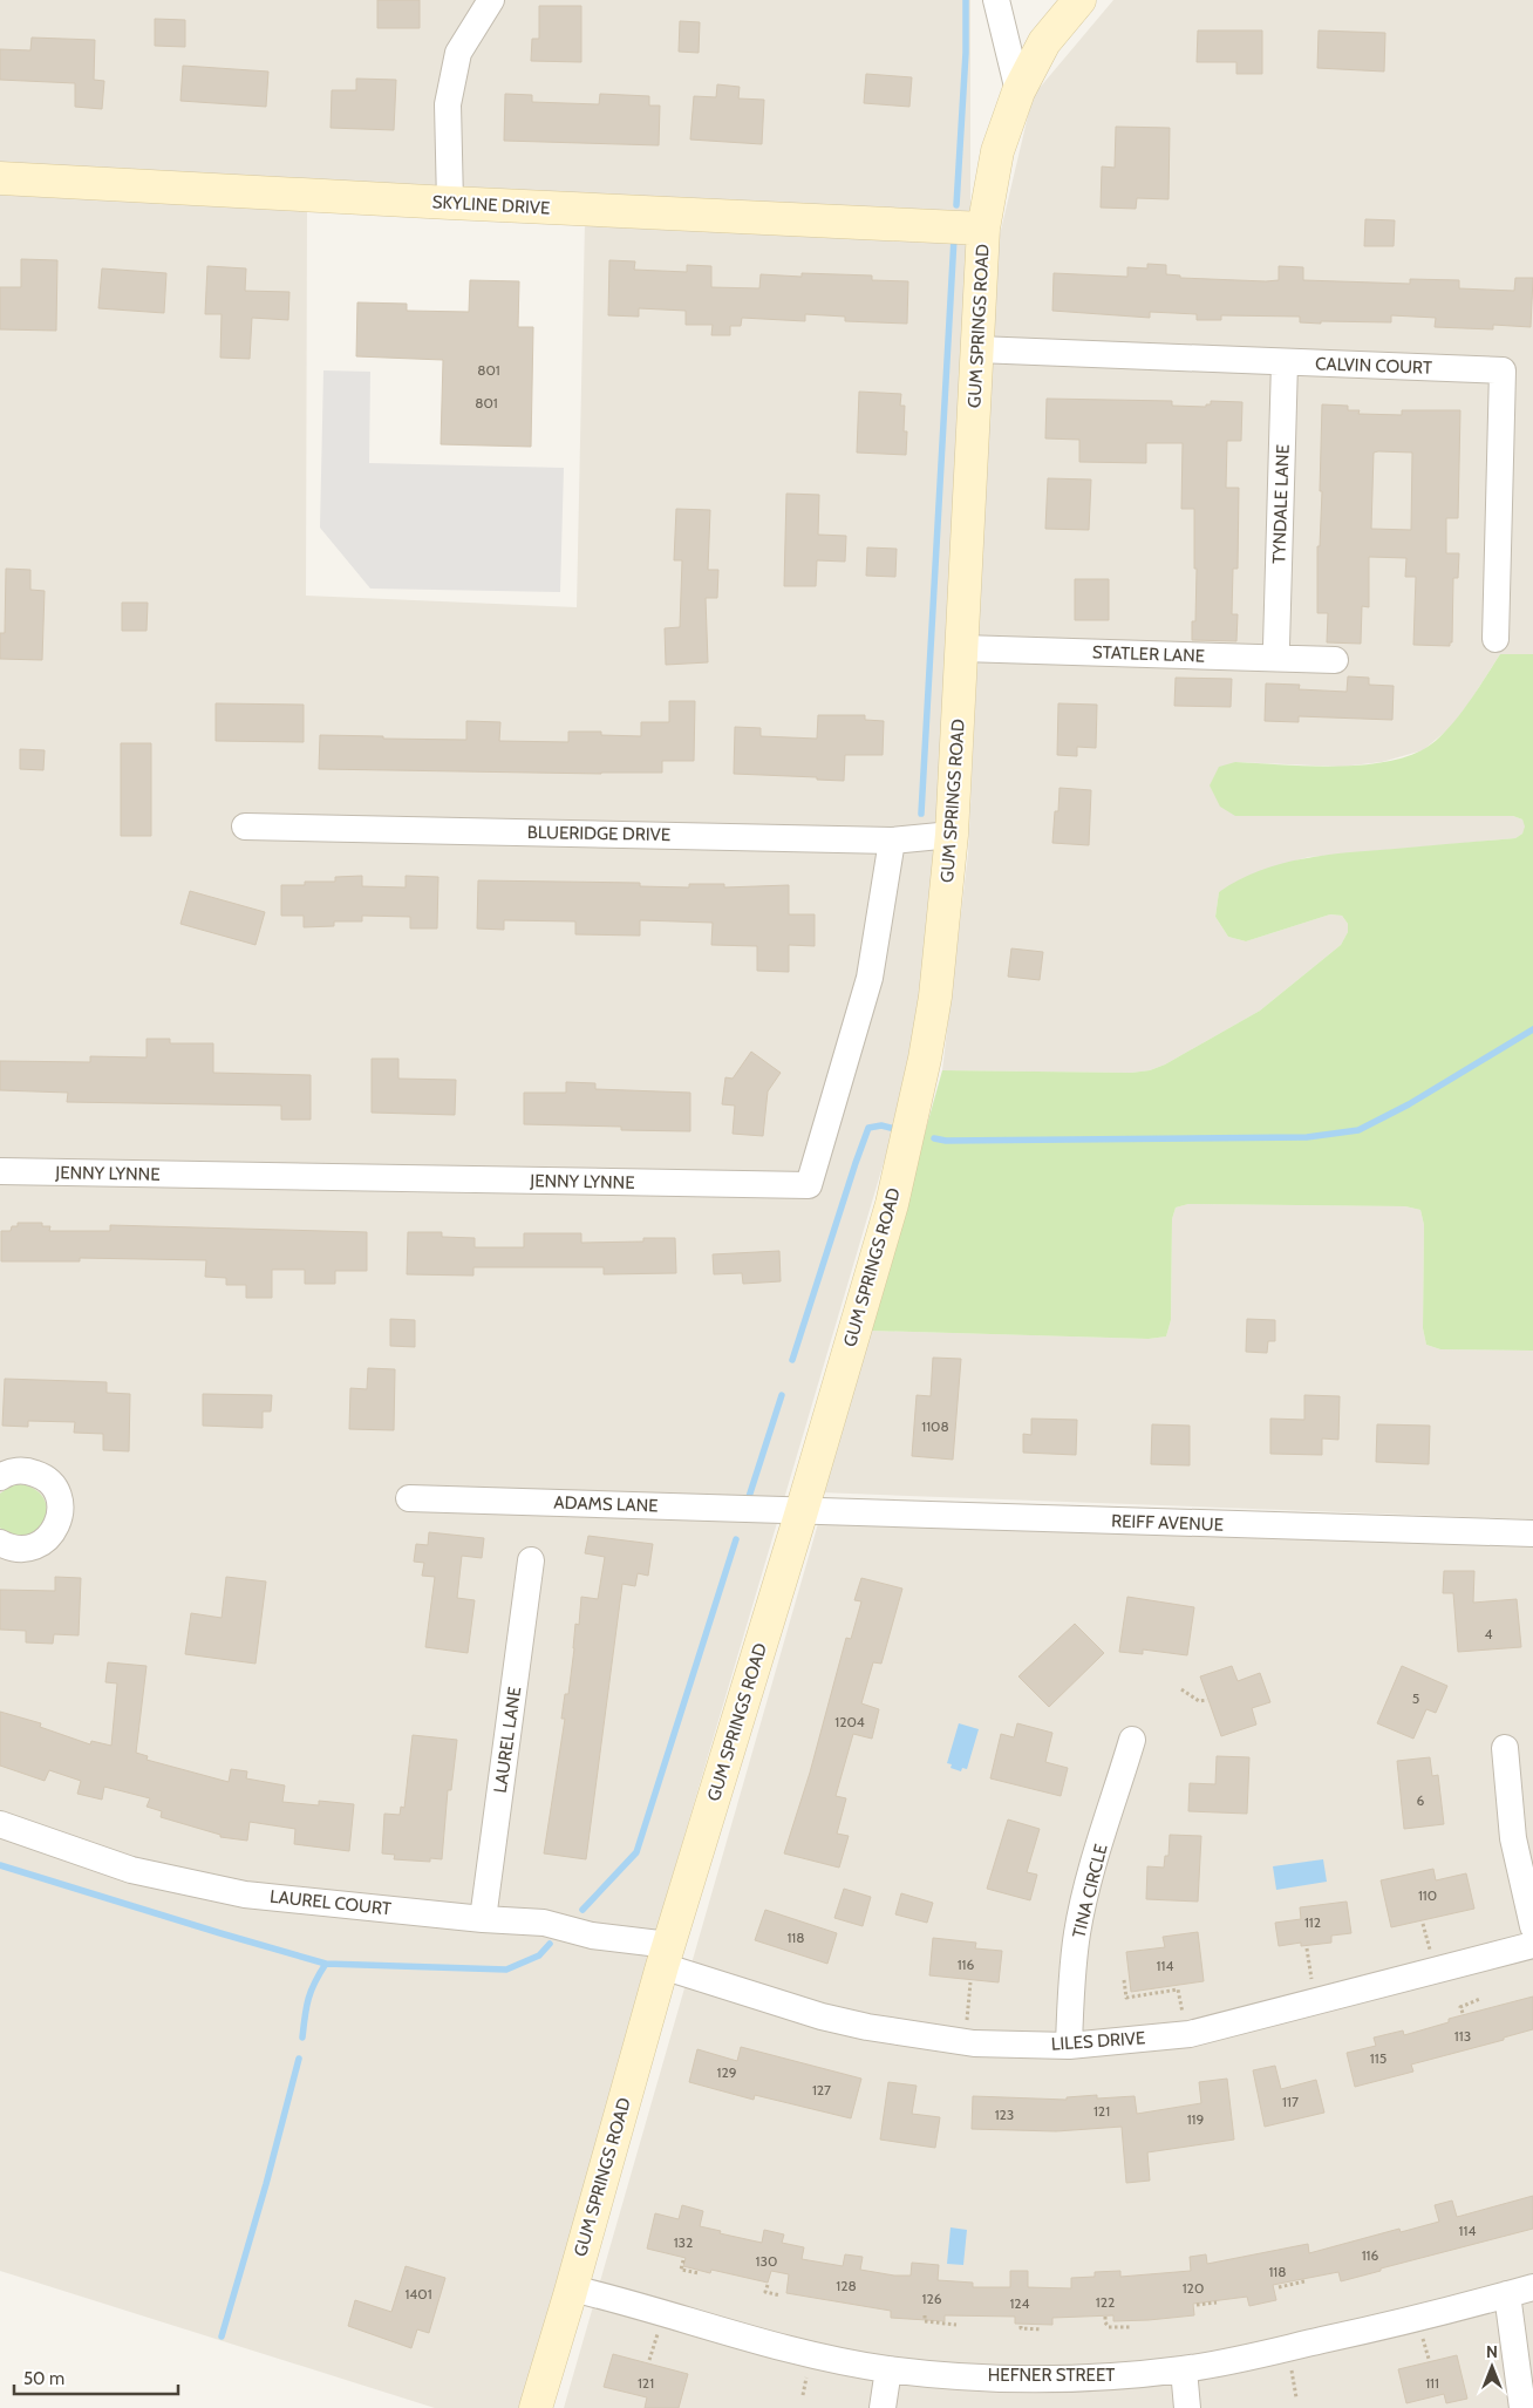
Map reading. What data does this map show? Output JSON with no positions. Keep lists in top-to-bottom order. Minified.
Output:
{"streets":{"main road":["SKYLINE DRIVE","GUM SPRINGS ROAD"],"street":["CALVIN COURT","TYNDALE LANE","STATLER LANE","BLUERIDGE DRIVE","JENNY LYNNE","ADAMS LANE","REIFF AVENUE","LAUREL LANE","TINA CIRCLE","LAUREL COURT","LILES DRIVE","HEFNER STREET"]},"crossings":[["SKYLINE DRIVE","GUM SPRINGS ROAD"],["GUM SPRINGS ROAD","CALVIN COURT"],["GUM SPRINGS ROAD","STATLER LANE"],["GUM SPRINGS ROAD","BLUERIDGE DRIVE"],["GUM SPRINGS ROAD","ADAMS LANE"],["GUM SPRINGS ROAD","REIFF AVENUE"],["GUM SPRINGS ROAD","LAUREL COURT"],["GUM SPRINGS ROAD","LILES DRIVE"],["GUM SPRINGS ROAD","HEFNER STREET"],["CALVIN COURT","TYNDALE LANE"],["BLUERIDGE DRIVE","JENNY LYNNE"],["ADAMS LANE","REIFF AVENUE"],["LAUREL LANE","LAUREL COURT"],["TINA CIRCLE","LILES DRIVE"],["LAUREL COURT","LILES DRIVE"]],"house_numbers":["801","801","1108","4","5","1204","6","110","112","118","116","114","113","115","129","127","117","121","123","119","114","132","116","130","118","128","120","1401","126","122","124","121","111"],"scale_bar":"50 m","north":"top"}
